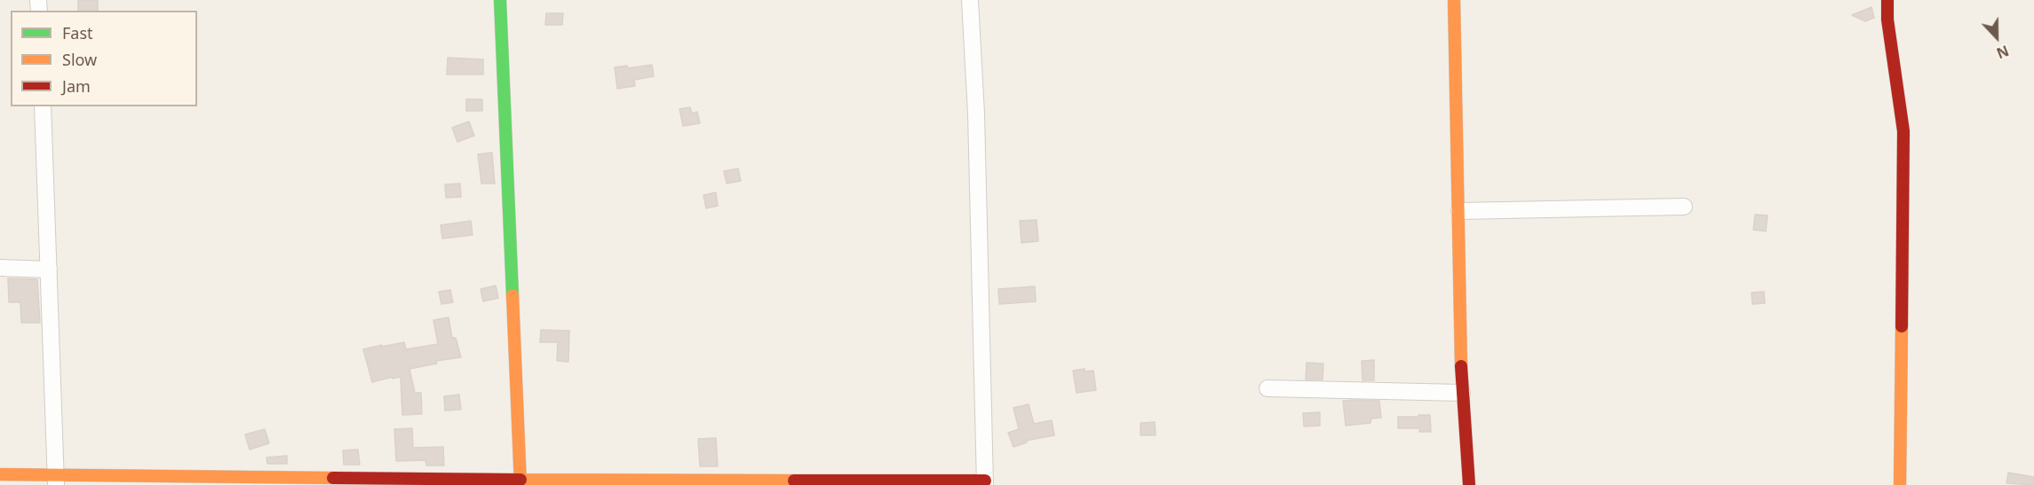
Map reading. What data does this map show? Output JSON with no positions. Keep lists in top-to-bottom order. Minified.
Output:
{"legend":["Fast","Slow","Jam"],"north":"bottom"}
